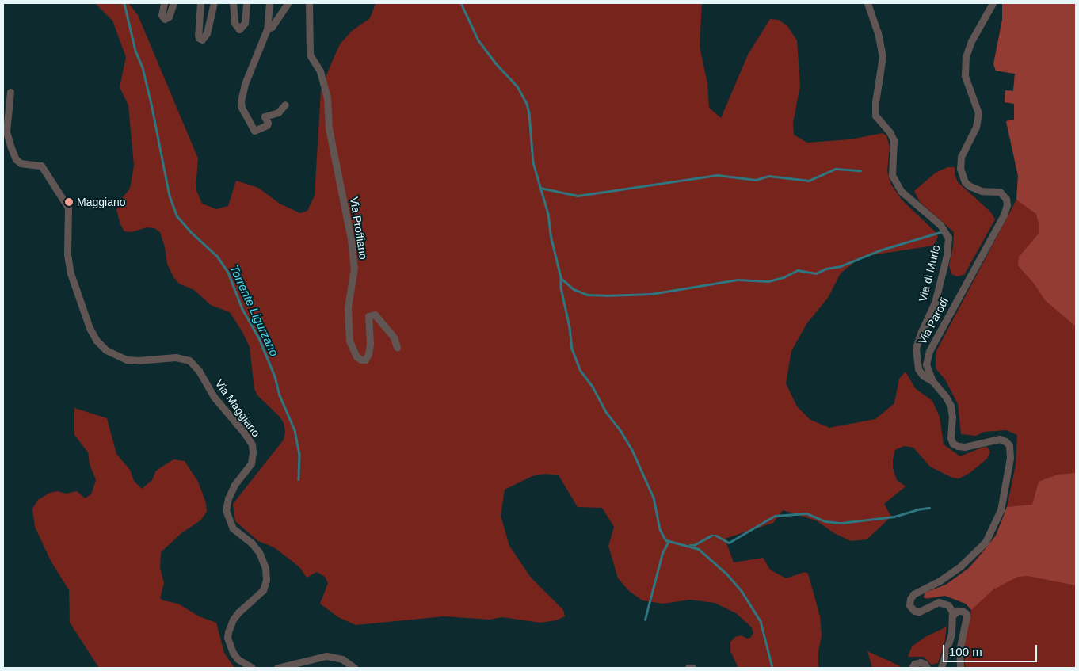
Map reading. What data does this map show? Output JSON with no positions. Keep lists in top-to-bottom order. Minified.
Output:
{"streets":{"street":["Via Proffiano","Via di Murlo","Via Parodi","Via Maggiano"]},"crossings":[["Via di Murlo","Via Parodi"]],"water":["Torrente Ligurzano"],"places":["Maggiano"],"scale_bar":"100 m"}
